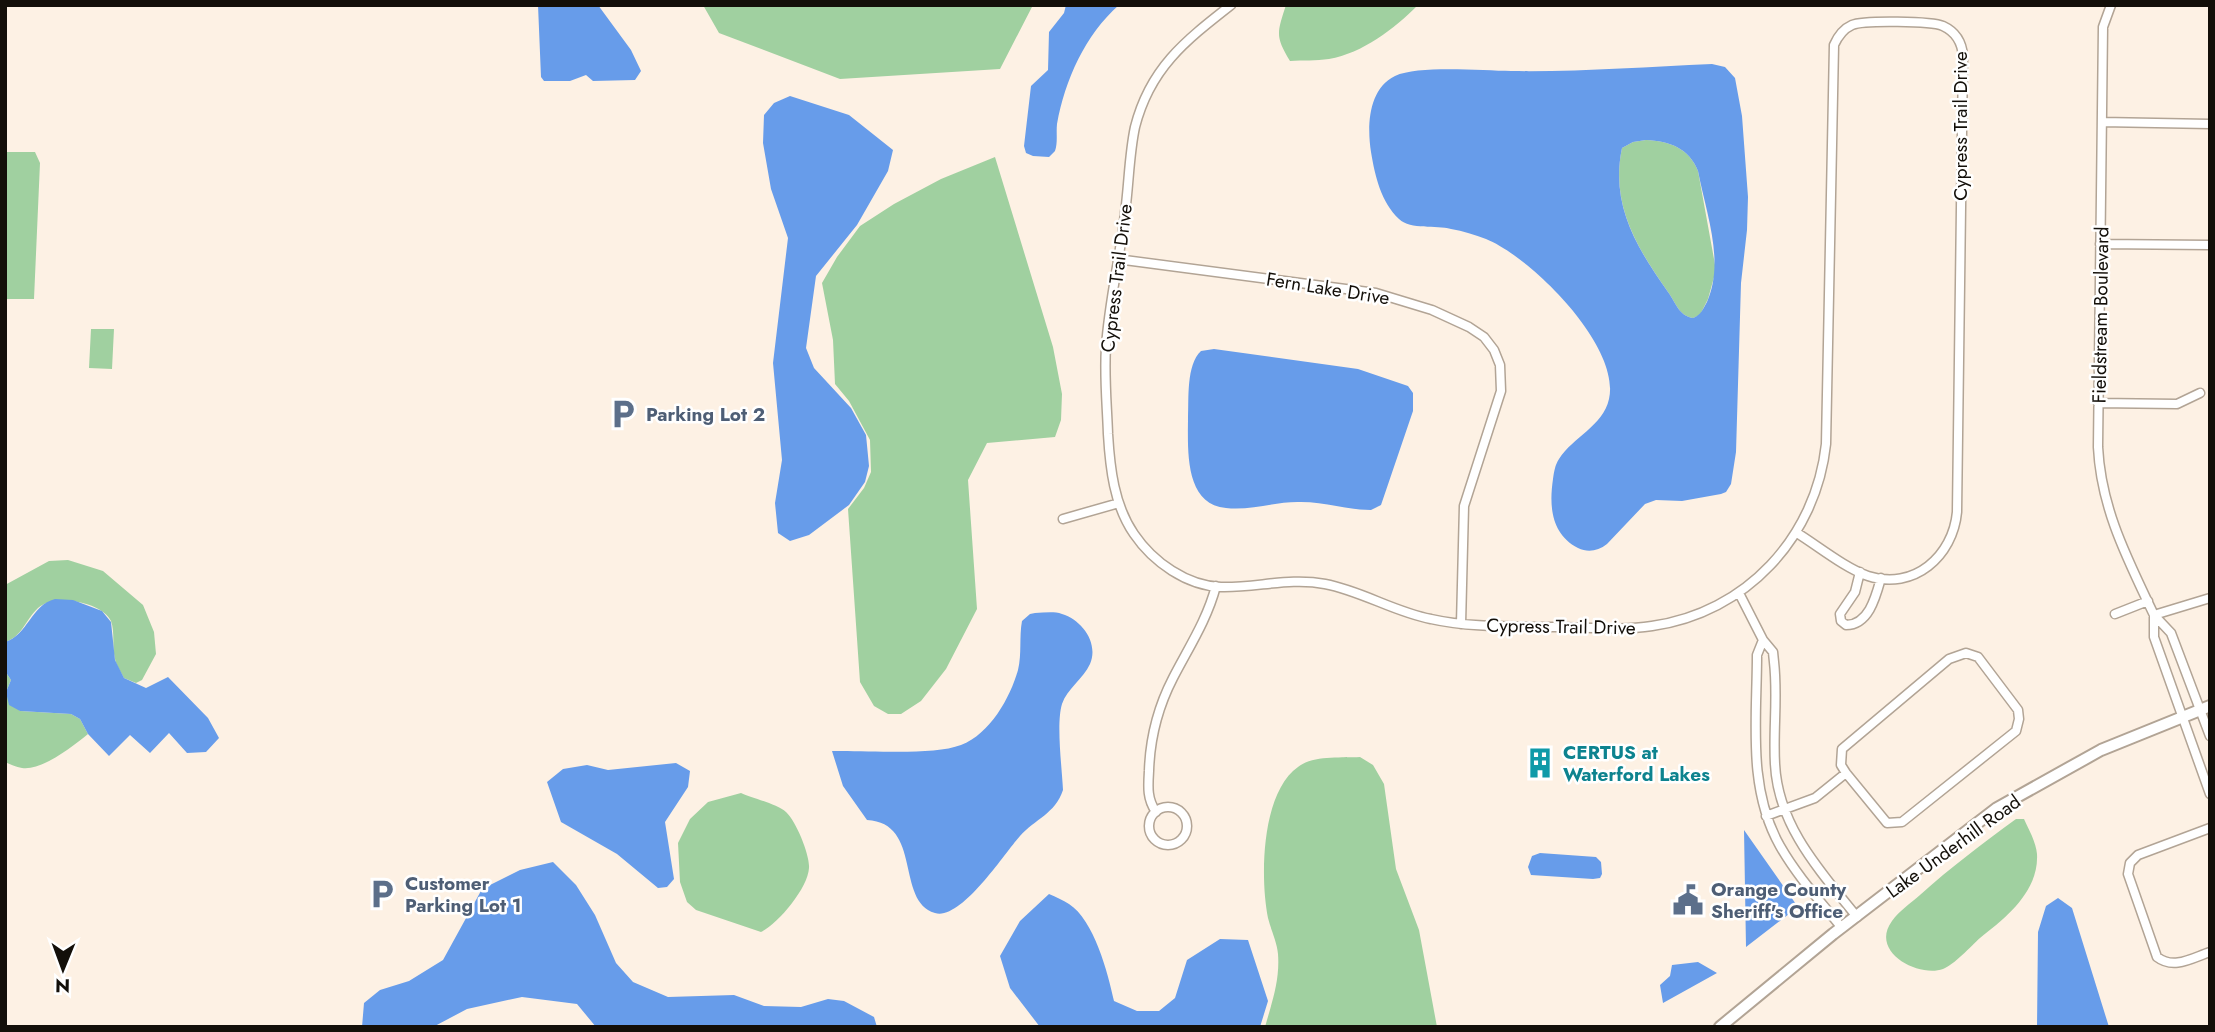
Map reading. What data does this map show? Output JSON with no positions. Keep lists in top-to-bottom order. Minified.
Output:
{"streets":{"street":["Cypress Trail Drive","Fern Lake Drive","Fieldstream Boulevard","Lake Underhill Road"]},"crossings":[["Cypress Trail Drive","Fern Lake Drive"],["Fieldstream Boulevard","Lake Underhill Road"]],"places":{"parking":["Parking Lot 2","Customer Parking Lot 1"],"building":["CERTUS at Waterford Lakes"],"public building":["Orange County Sheriff's Office"]},"north":"bottom"}
